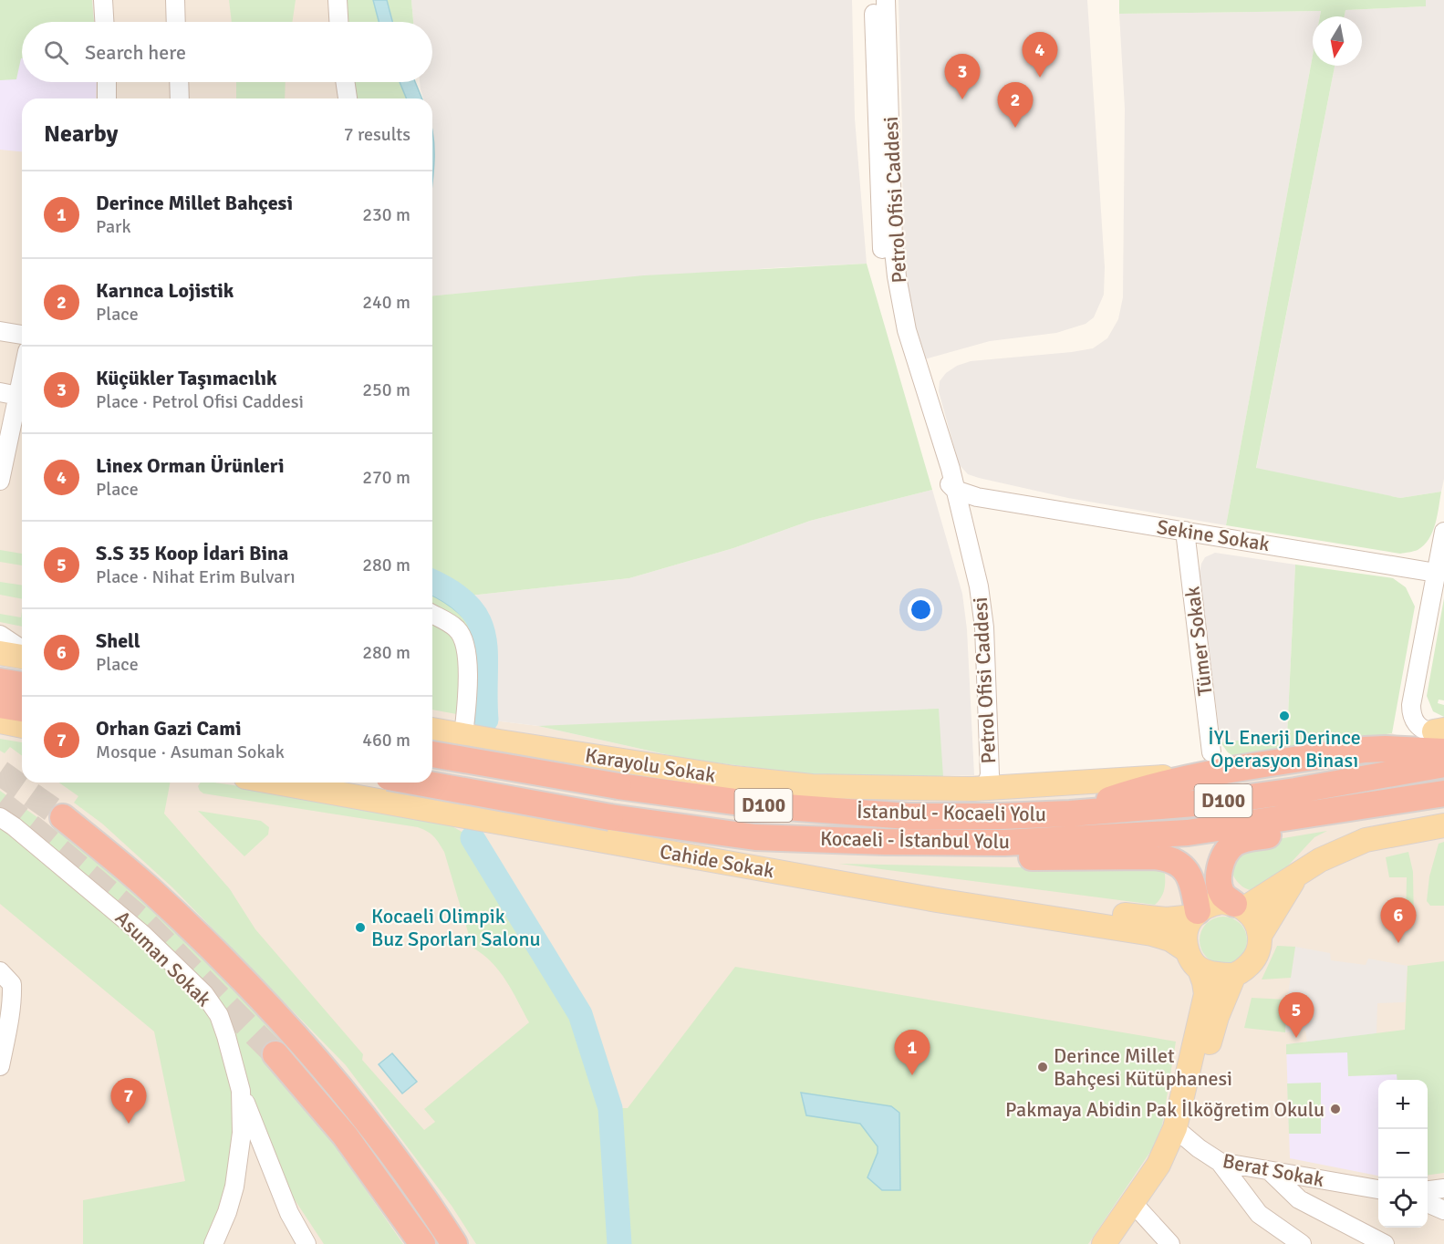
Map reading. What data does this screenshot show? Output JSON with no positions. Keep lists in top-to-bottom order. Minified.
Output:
{"streets":{"highway":["D100","İstanbul - Kocaeli Yolu","Kocaeli - İstanbul Yolu"],"main road":["Karayolu Sokak","Cahide Sokak"],"street":["Petrol Ofisi Caddesi","Sekine Sokak","Tümer Sokak","Asuman Sokak","Berat Sokak"]},"crossings":[["Petrol Ofisi Caddesi","Karayolu Sokak"],["Sekine Sokak","Tümer Sokak"]],"places":["İYL Enerji Derince Operasyon Binası","Kocaeli Olimpik Buz Sporları Salonu","Derince Millet Bahçesi Kütüphanesi","Pakmaya Abidin Pak İlköğretim Okulu"],"north":"bottom","page":{"search":"Search here","pins":["4","3","2","6","5","1","7"],"heading":["Nearby","7 results"],"list":[{"mark":"1","name":"Derince Millet Bahçesi","note":"Park","value":"230 m"},{"mark":"2","name":"Karınca Lojistik","note":"Place","value":"240 m"},{"mark":"3","name":"Küçükler Taşımacılık","note":"Place · Petrol Ofisi Caddesi","value":"250 m"},{"mark":"4","name":"Linex Orman Ürünleri","note":"Place","value":"270 m"},{"mark":"5","name":"S.S 35 Koop İdari Bina","note":"Place · Nihat Erim Bulvarı","value":"280 m"},{"mark":"6","name":"Shell","note":"Place","value":"280 m"},{"mark":"7","name":"Orhan Gazi Cami","note":"Mosque · Asuman Sokak","value":"460 m"}],"map_buttons":["+","−"]}}
